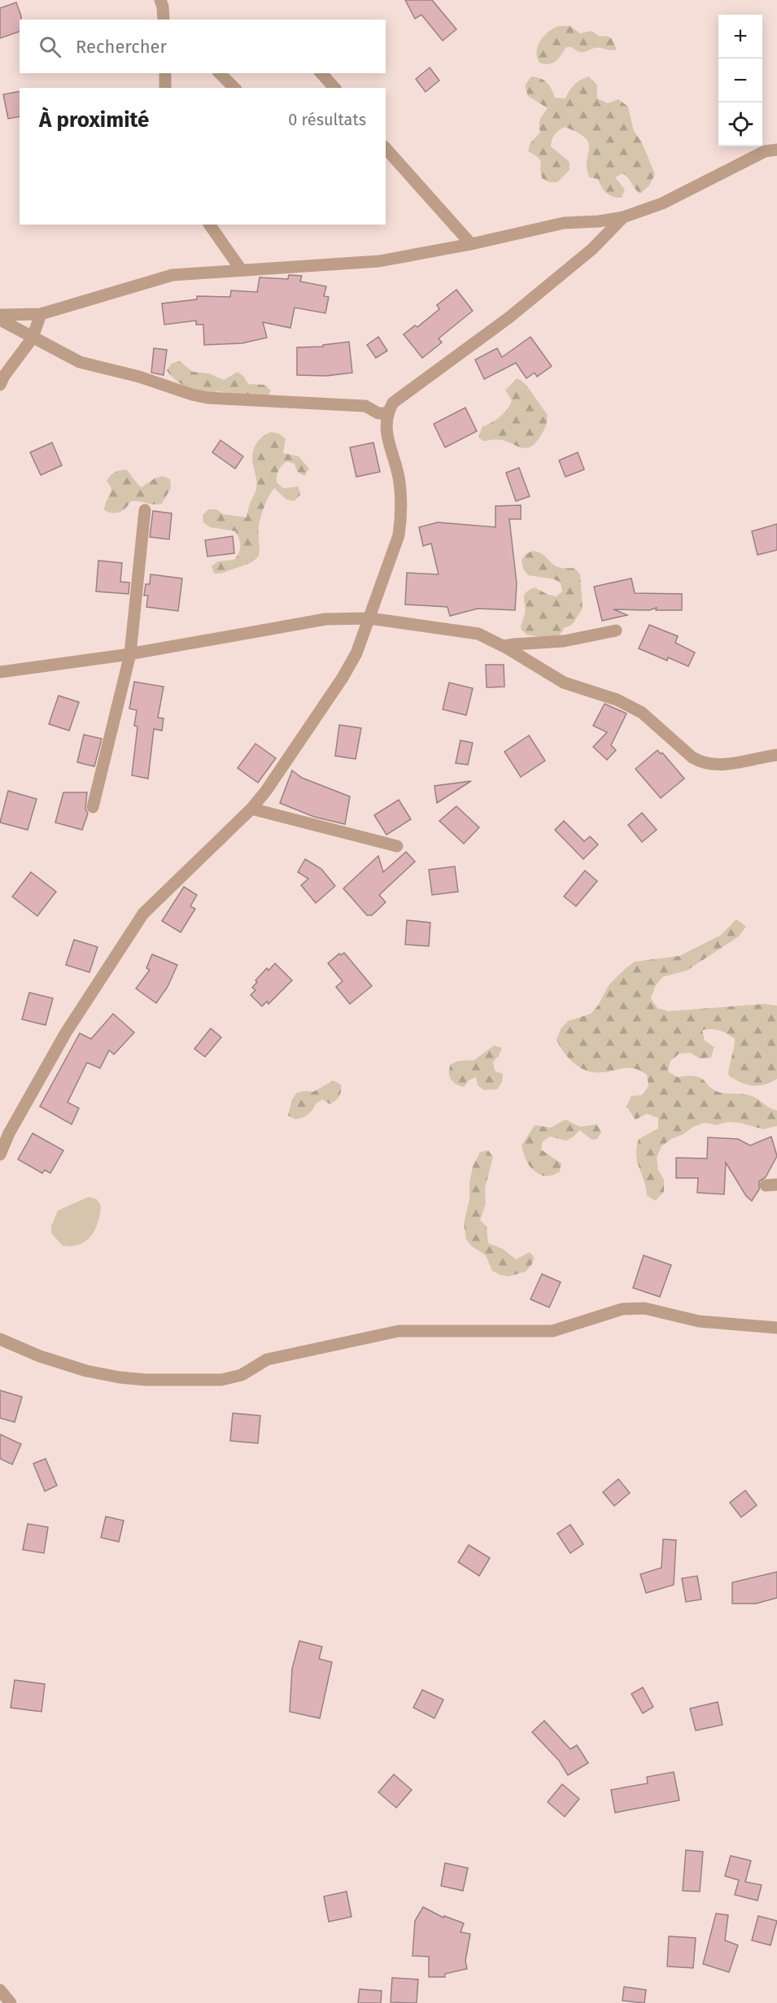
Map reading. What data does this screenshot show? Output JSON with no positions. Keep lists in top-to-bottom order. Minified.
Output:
{"page":{"map_buttons":["+","−"],"search":"Rechercher","heading":["À proximité","0 résultats"]}}
